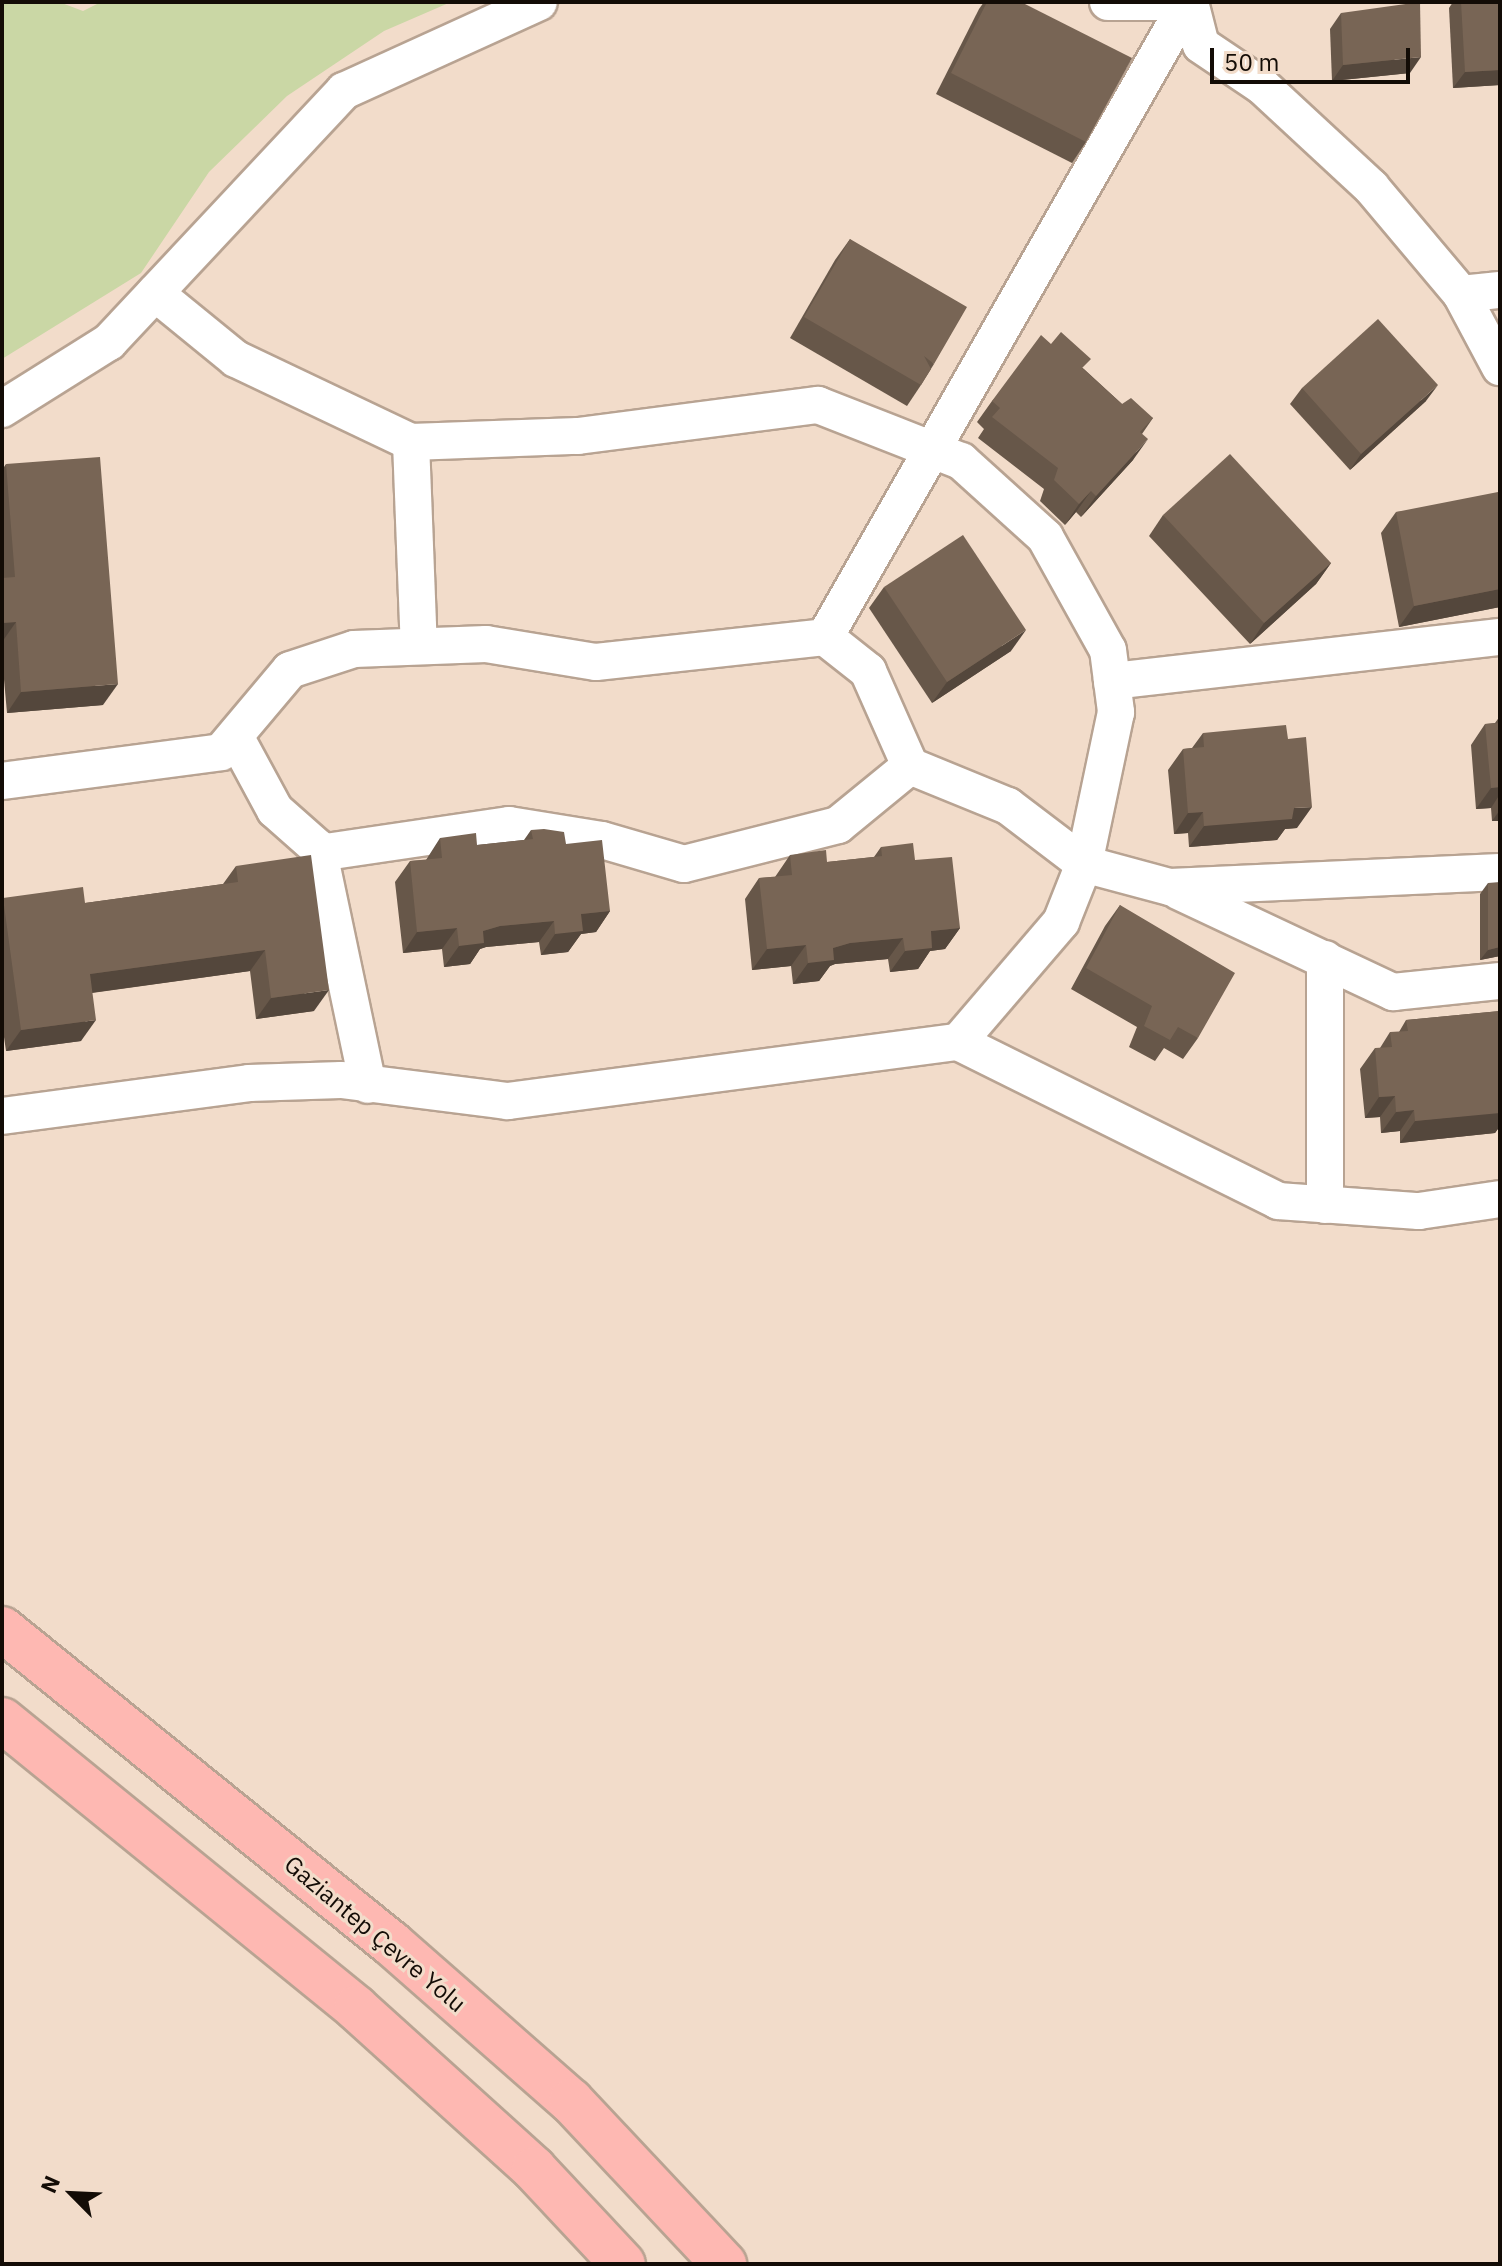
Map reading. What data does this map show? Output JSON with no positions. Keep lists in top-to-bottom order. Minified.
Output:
{"streets":{"highway":["Gaziantep Çevre Yolu"]},"scale_bar":"50 m","north":"top left"}
